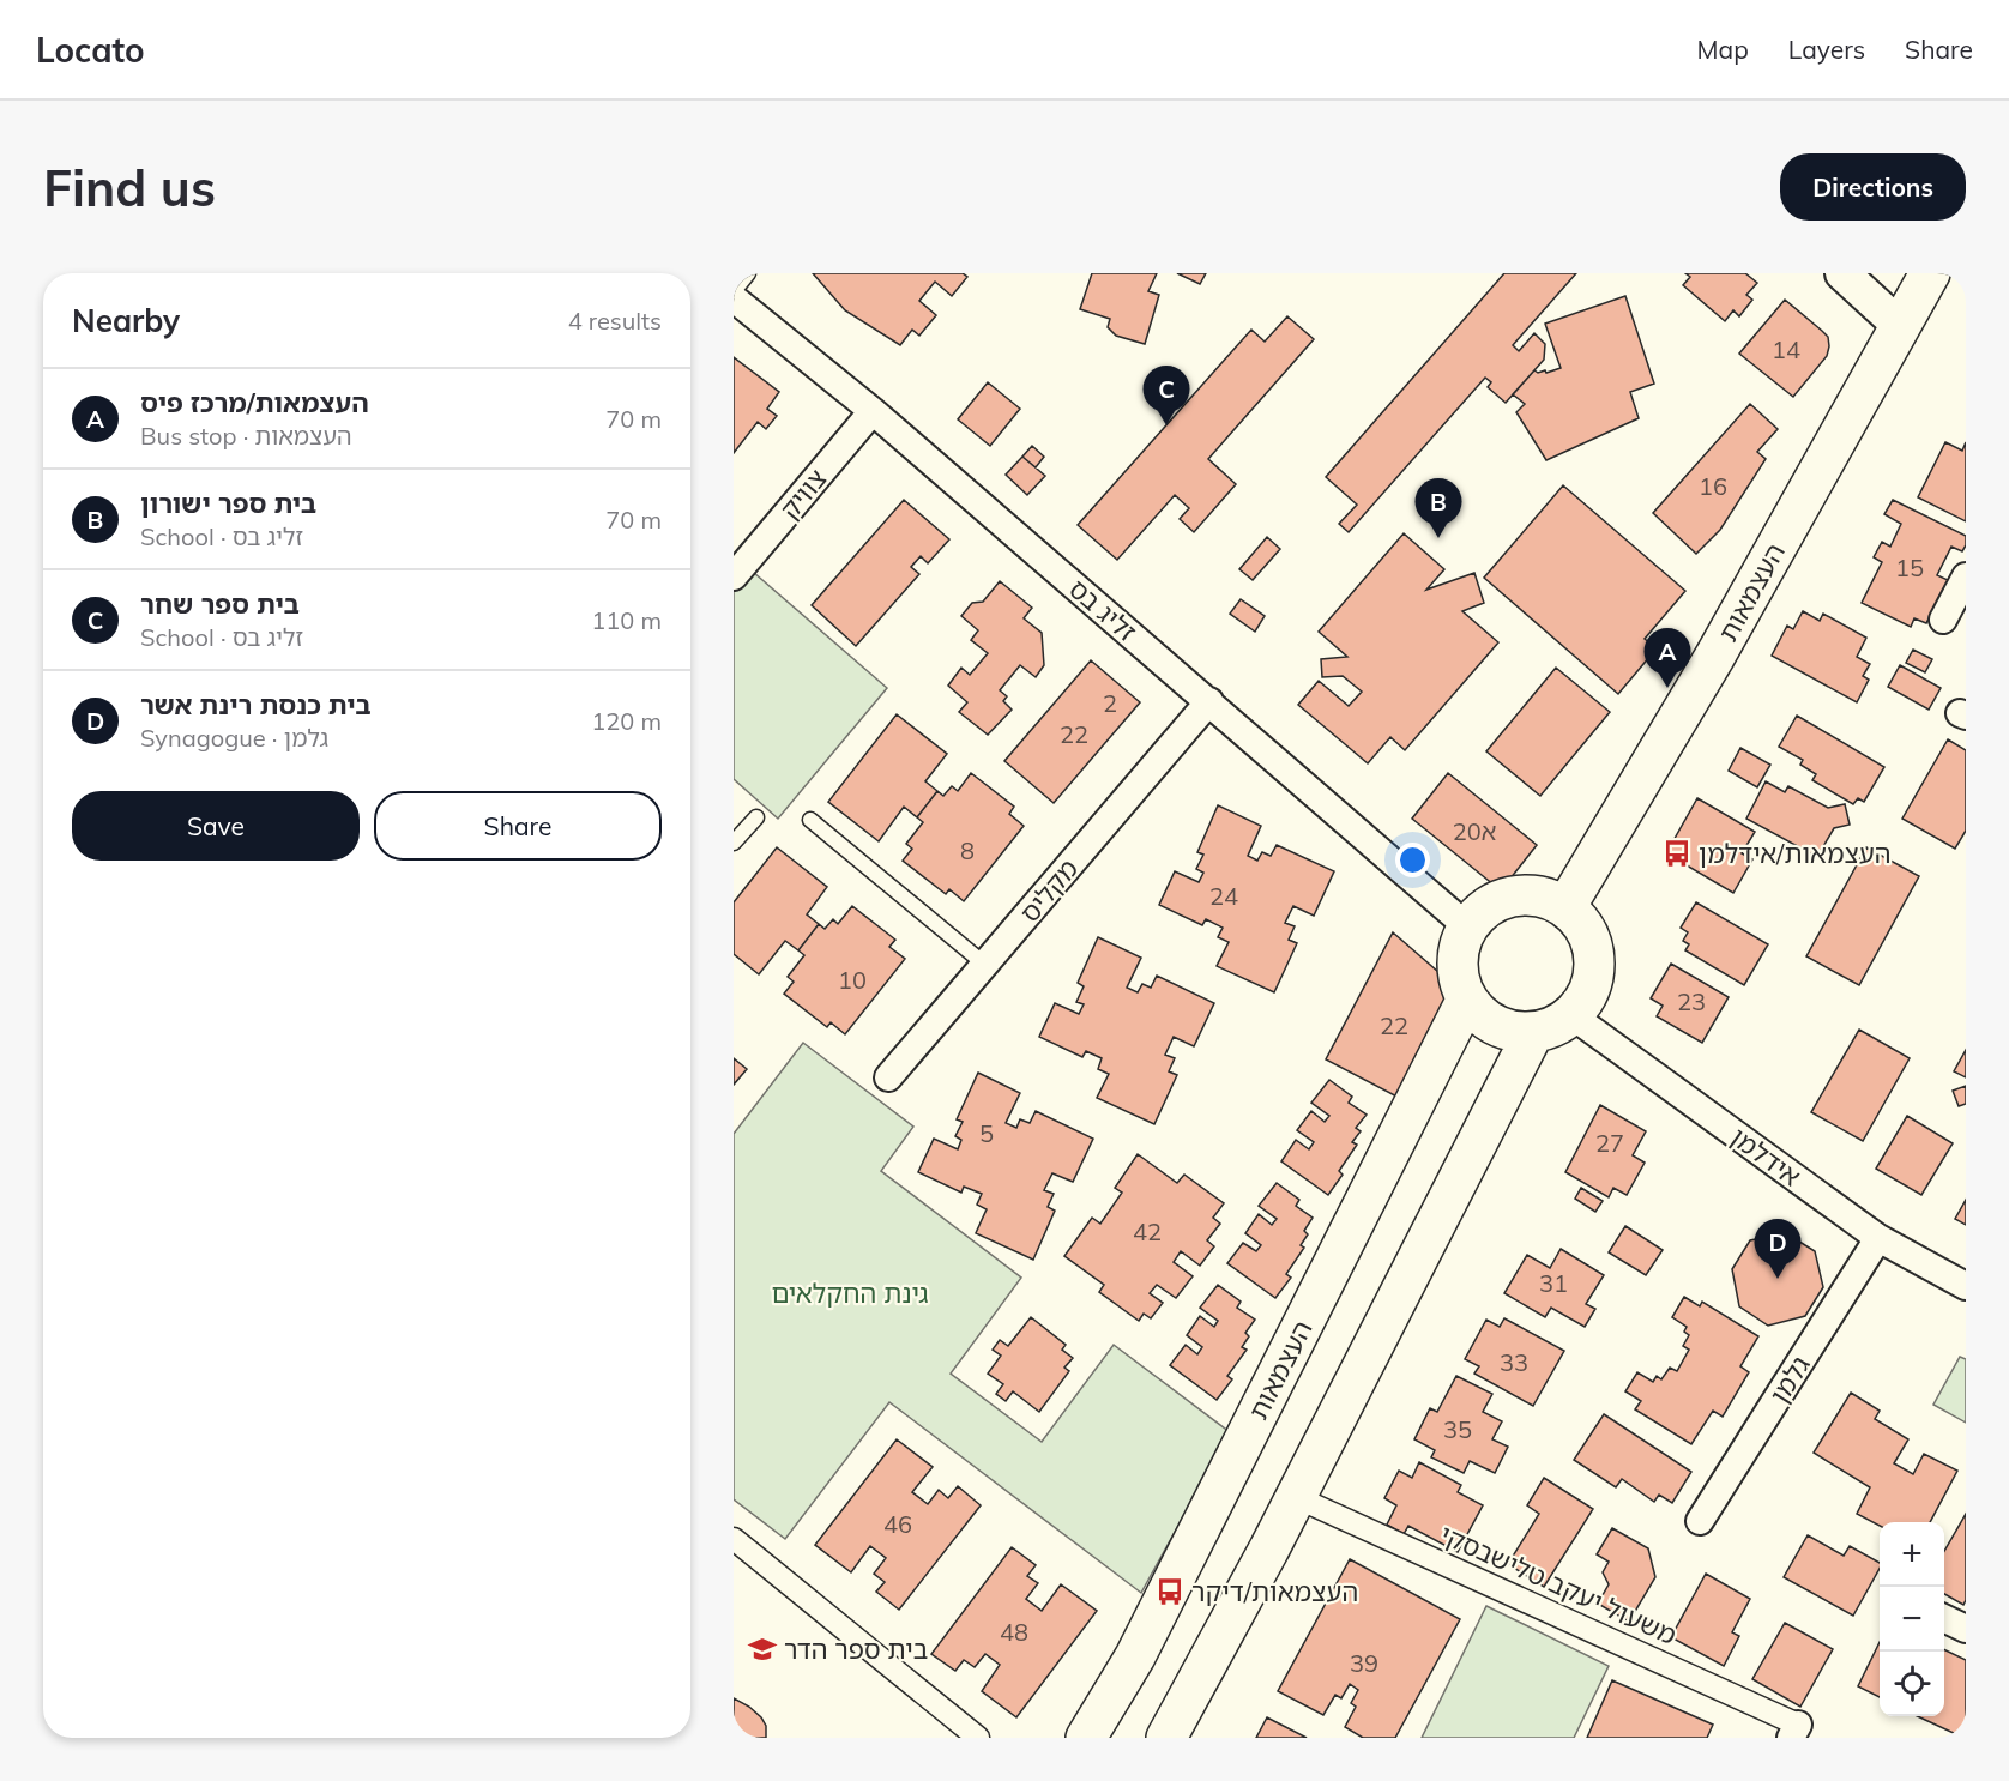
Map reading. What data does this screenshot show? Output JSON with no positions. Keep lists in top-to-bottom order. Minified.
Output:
{"streets":{"main road":["העצמאות"],"street":["צוויק","זליג בס","מקליס","אידלמן","גלמן","משעול יעקב טלישבסקי"]},"crossings":[["צוויק","זליג בס"],["העצמאות","זליג בס"],["העצמאות","אידלמן"],["זליג בס","מקליס"],["זליג בס","אידלמן"],["אידלמן","גלמן"]],"parks":["גינת החקלאים"],"places":{"bus stop":["העצמאות/אידלמן","העצמאות/דיקר"],"school or university":["בית ספר הדר"]},"house_numbers":["14","16","15","2","22","20א","8","24","10","23","22","5","27","42","31","33","35","46","48","39"],"page":{"header":"Locato","nav":["Map","Layers","Share"],"buttons":["Directions",["Save","Share"]],"title":"Find us","heading":["Nearby","4 results"],"pins":["C","B","A","D"],"list":[{"mark":"A","name":"העצמאות/מרכז פיס","note":"Bus stop · העצמאות","value":"70 m"},{"mark":"B","name":"בית ספר ישורון","note":"School · זליג בס","value":"70 m"},{"mark":"C","name":"בית ספר שחר","note":"School · זליג בס","value":"110 m"},{"mark":"D","name":"בית כנסת רינת אשר","note":"Synagogue · גלמן","value":"120 m"}],"map_buttons":["+","−"]}}
